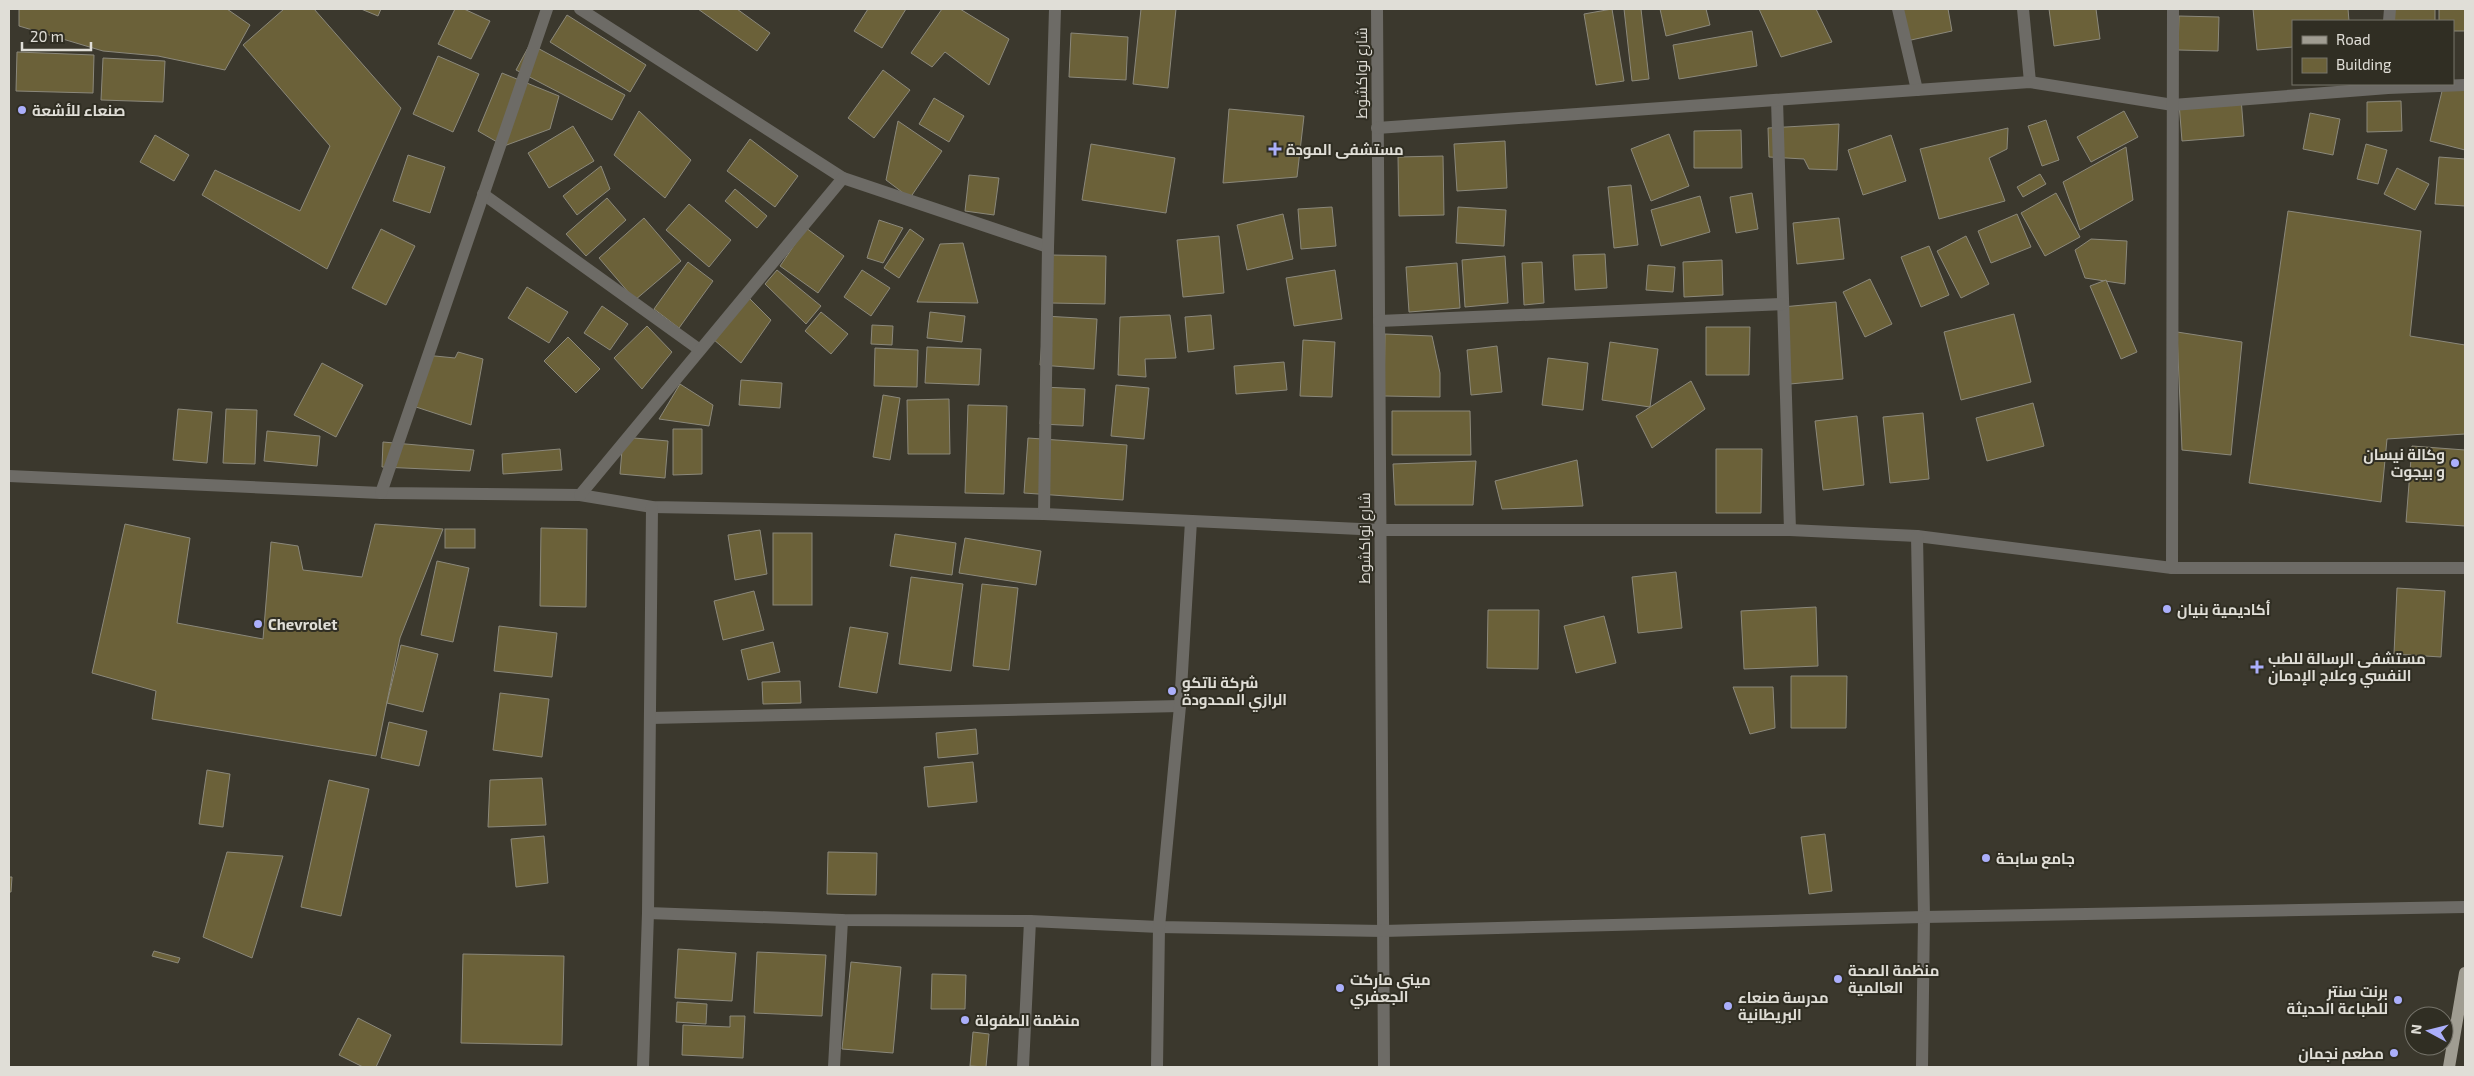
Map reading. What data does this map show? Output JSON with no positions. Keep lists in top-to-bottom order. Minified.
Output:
{"streets":{"street":["شارع نواكشوط"]},"places":{"other":["صنعاء للأشعة","وكالة نيسان و بيجوت","أكاديمية بنيان","Chevrolet","شركة ناتكو الرازي المحدودة","جامع سابحة","منظمة الصحة العالمية","ميني ماركت الجعفري","برنت سنتر للطباعة الحديثة","مدرسة صنعاء البريطانية","منظمة الطفولة","مطعم نجمان"],"health":["مستشفى المودة","مستشفى الرسالة للطب النفسي وعلاج الإدمان"]},"legend":["Road","Building"],"scale_bar":"20 m","north":"left"}
